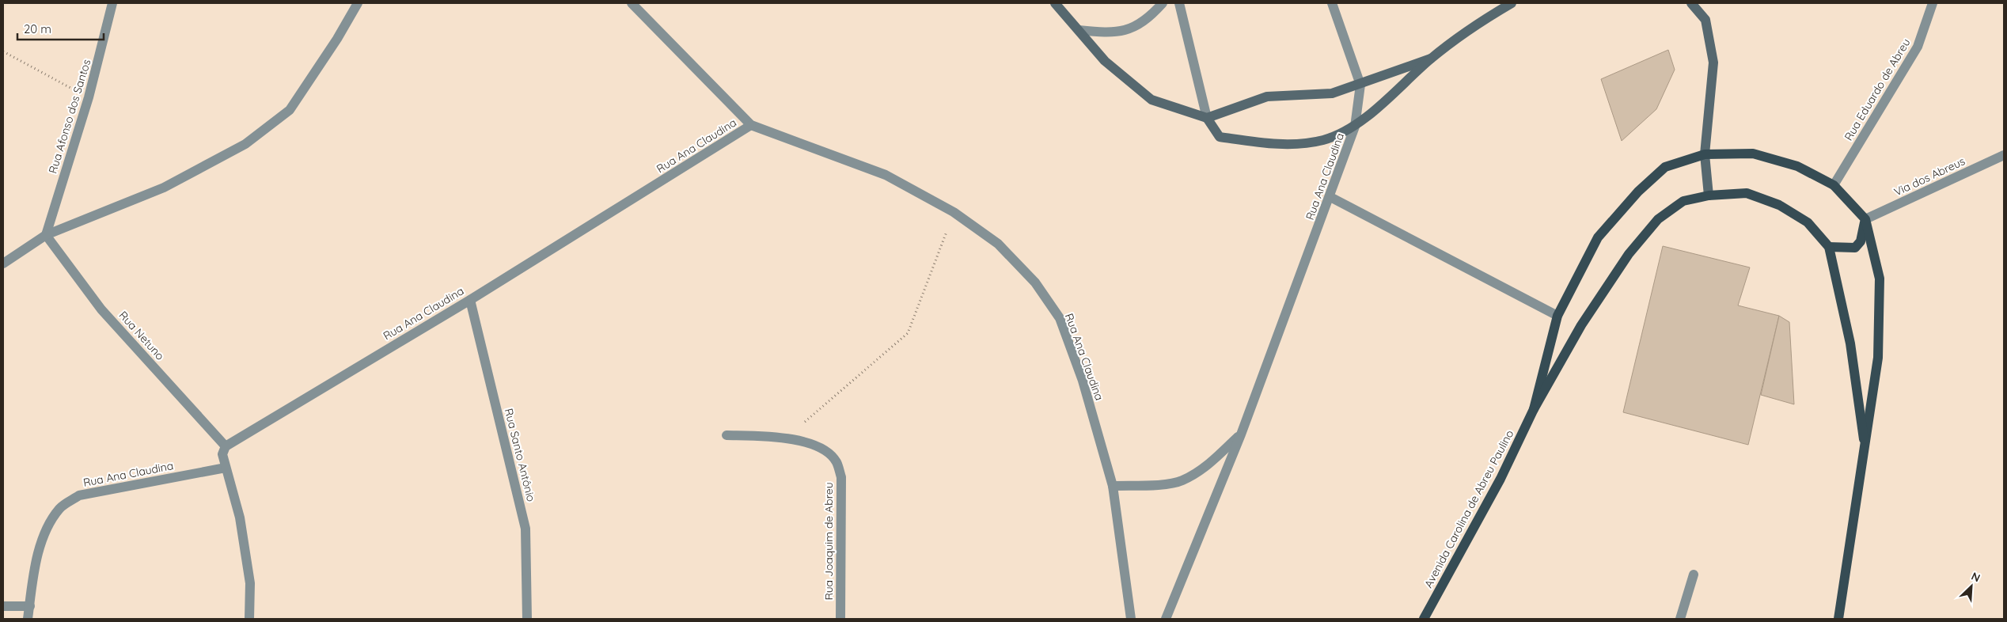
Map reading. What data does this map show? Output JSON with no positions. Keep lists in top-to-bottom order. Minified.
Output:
{"streets":{"main road":["Avenida Carolina de Abreu Paulino"],"street":["Rua Eduardo de Abreu","Rua Afonso dos Santos","Rua Ana Claudina","Via dos Abreus","Rua Netuno","Rua Santo Antônio","Rua Joaquim de Abreu"]},"crossings":[["Rua Eduardo de Abreu","Avenida Carolina de Abreu Paulino"],["Rua Afonso dos Santos","Rua Netuno"],["Rua Ana Claudina","Rua Netuno"],["Rua Ana Claudina","Rua Santo Antônio"],["Via dos Abreus","Avenida Carolina de Abreu Paulino"]],"scale_bar":"20 m","north":"top right"}
